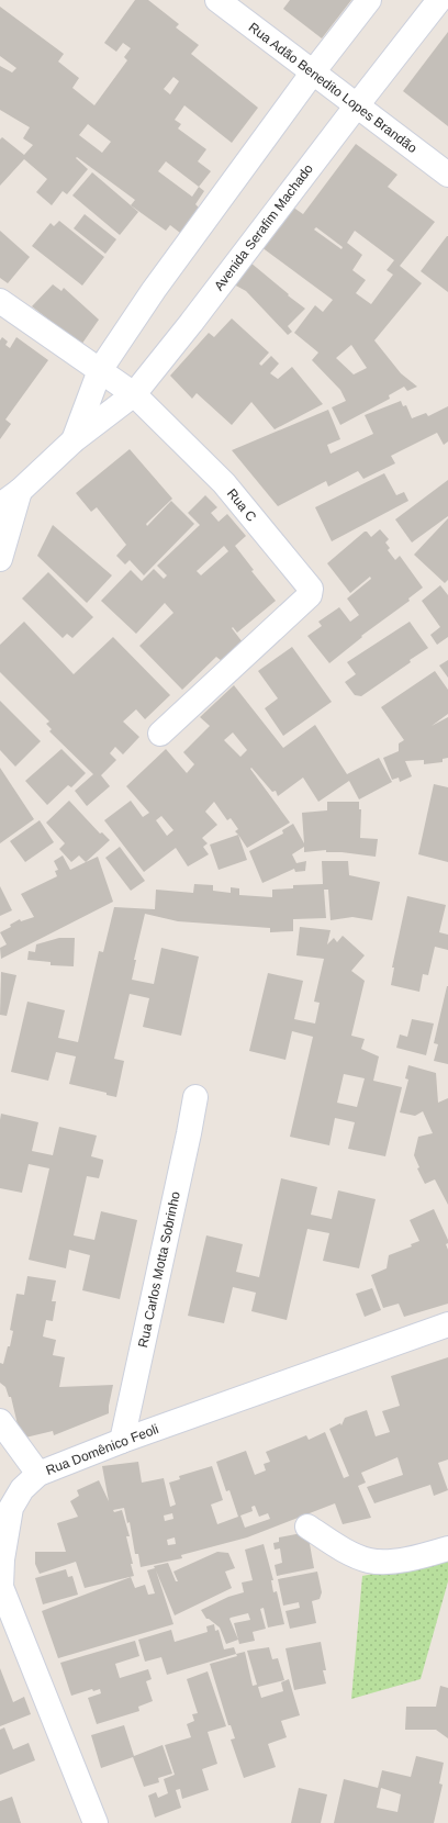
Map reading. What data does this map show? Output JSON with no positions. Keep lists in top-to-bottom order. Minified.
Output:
{"streets":{"street":["Rua Adão Benedito Lopes Brandão","Avenida Serafim Machado","Rua C","Rua Carlos Motta Sobrinho","Rua Domênico Feoli"]},"crossings":[["Rua Adão Benedito Lopes Brandão","Avenida Serafim Machado"],["Avenida Serafim Machado","Rua C"],["Rua Carlos Motta Sobrinho","Rua Domênico Feoli"]]}
